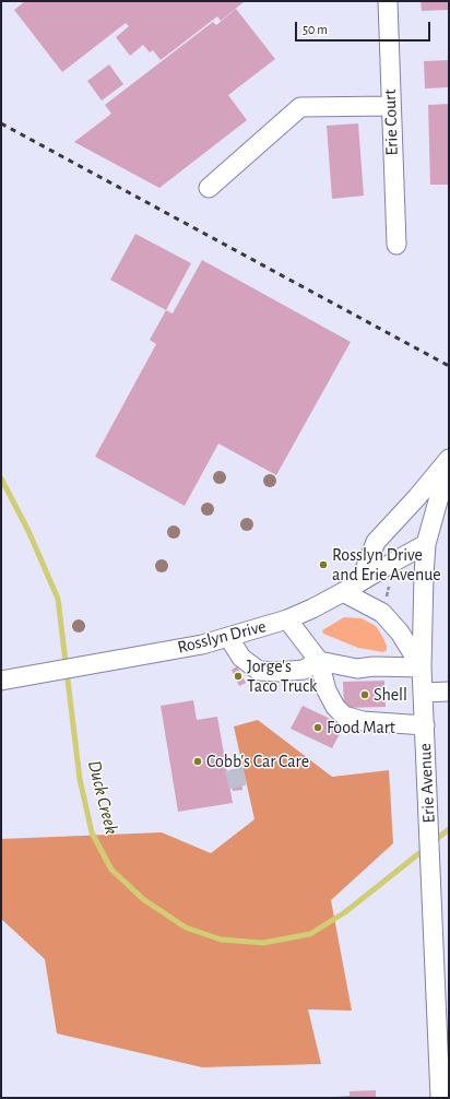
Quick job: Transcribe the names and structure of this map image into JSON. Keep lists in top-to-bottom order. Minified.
{"streets":{"street":["Erie Court","Rosslyn Drive","Erie Avenue"]},"crossings":[["Rosslyn Drive","Erie Avenue"]],"water":["Duck Creek"],"places":["Rosslyn Drive and Erie Avenue","Jorge's Taco Truck","Shell","Food Mart","Cobb's Car Care"],"scale_bar":"50 m"}
